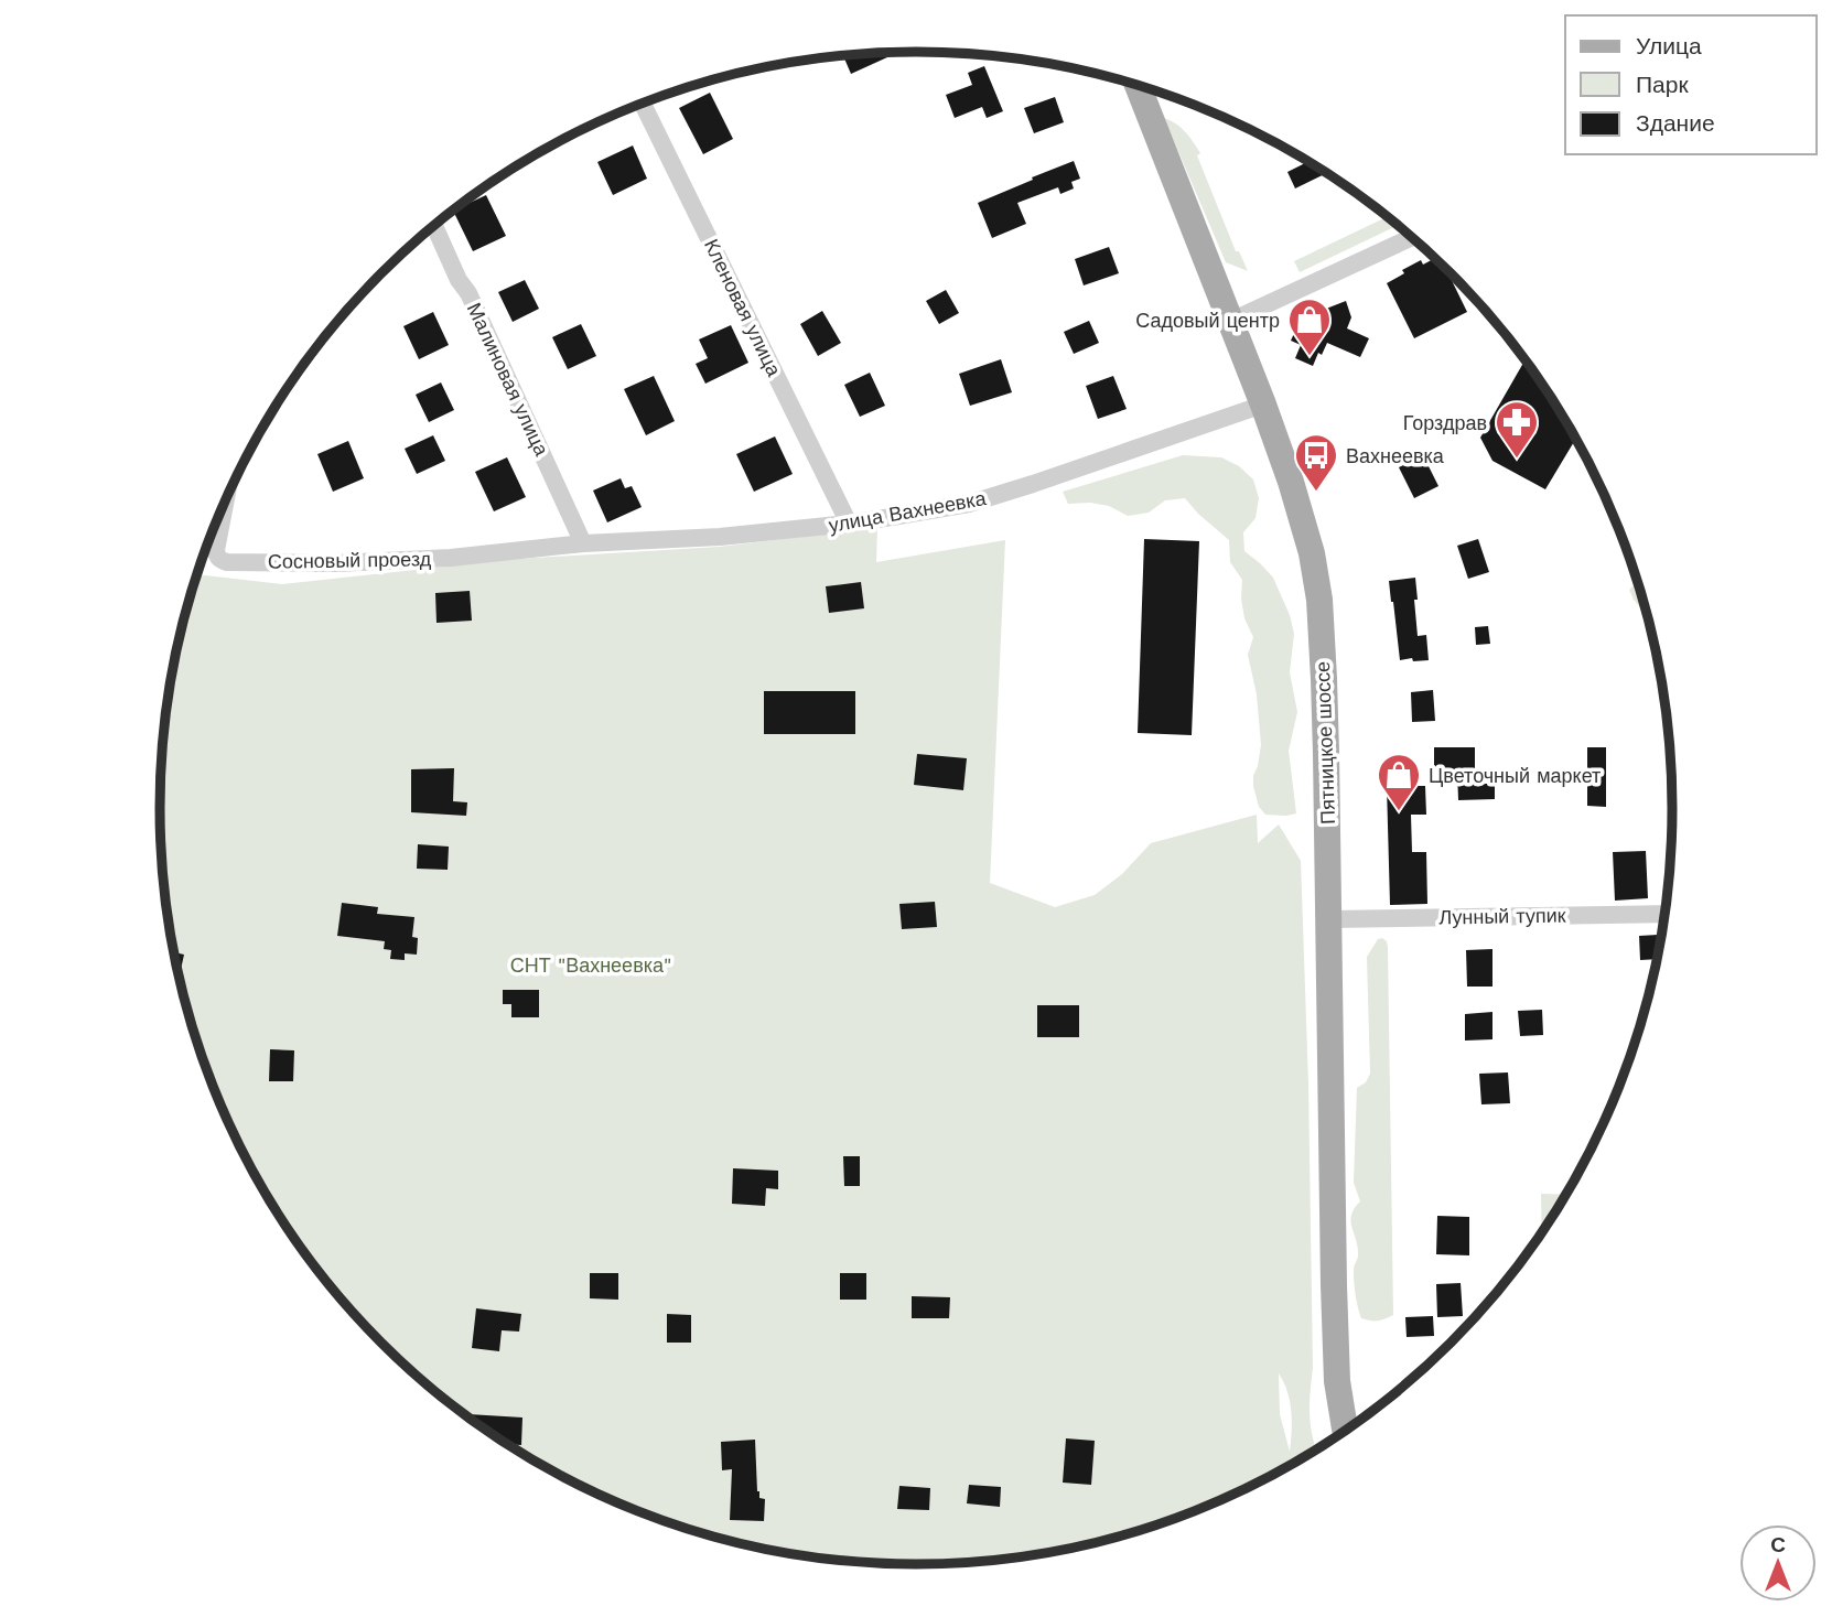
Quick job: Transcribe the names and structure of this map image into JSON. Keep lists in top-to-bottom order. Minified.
{"streets":{"main road":["Пятницкое шоссе"],"street":["Кленовая улица","Малиновая улица","улица Вахнеевка","Сосновый проезд","Лунный тупик"]},"crossings":[["Кленовая улица","улица Вахнеевка"],["Малиновая улица","улица Вахнеевка"],["Малиновая улица","Сосновый проезд"],["улица Вахнеевка","Сосновый проезд"],["улица Вахнеевка","Пятницкое шоссе"],["Пятницкое шоссе","Лунный тупик"]],"parks":["СНТ \"Вахнеевка\""],"places":{"shop":["Садовый центр","Цветочный маркет"],"pharmacy":["Горздрав"],"bus stop":["Вахнеевка"]},"legend":["Улица","Парк","Здание"],"north":"top"}
